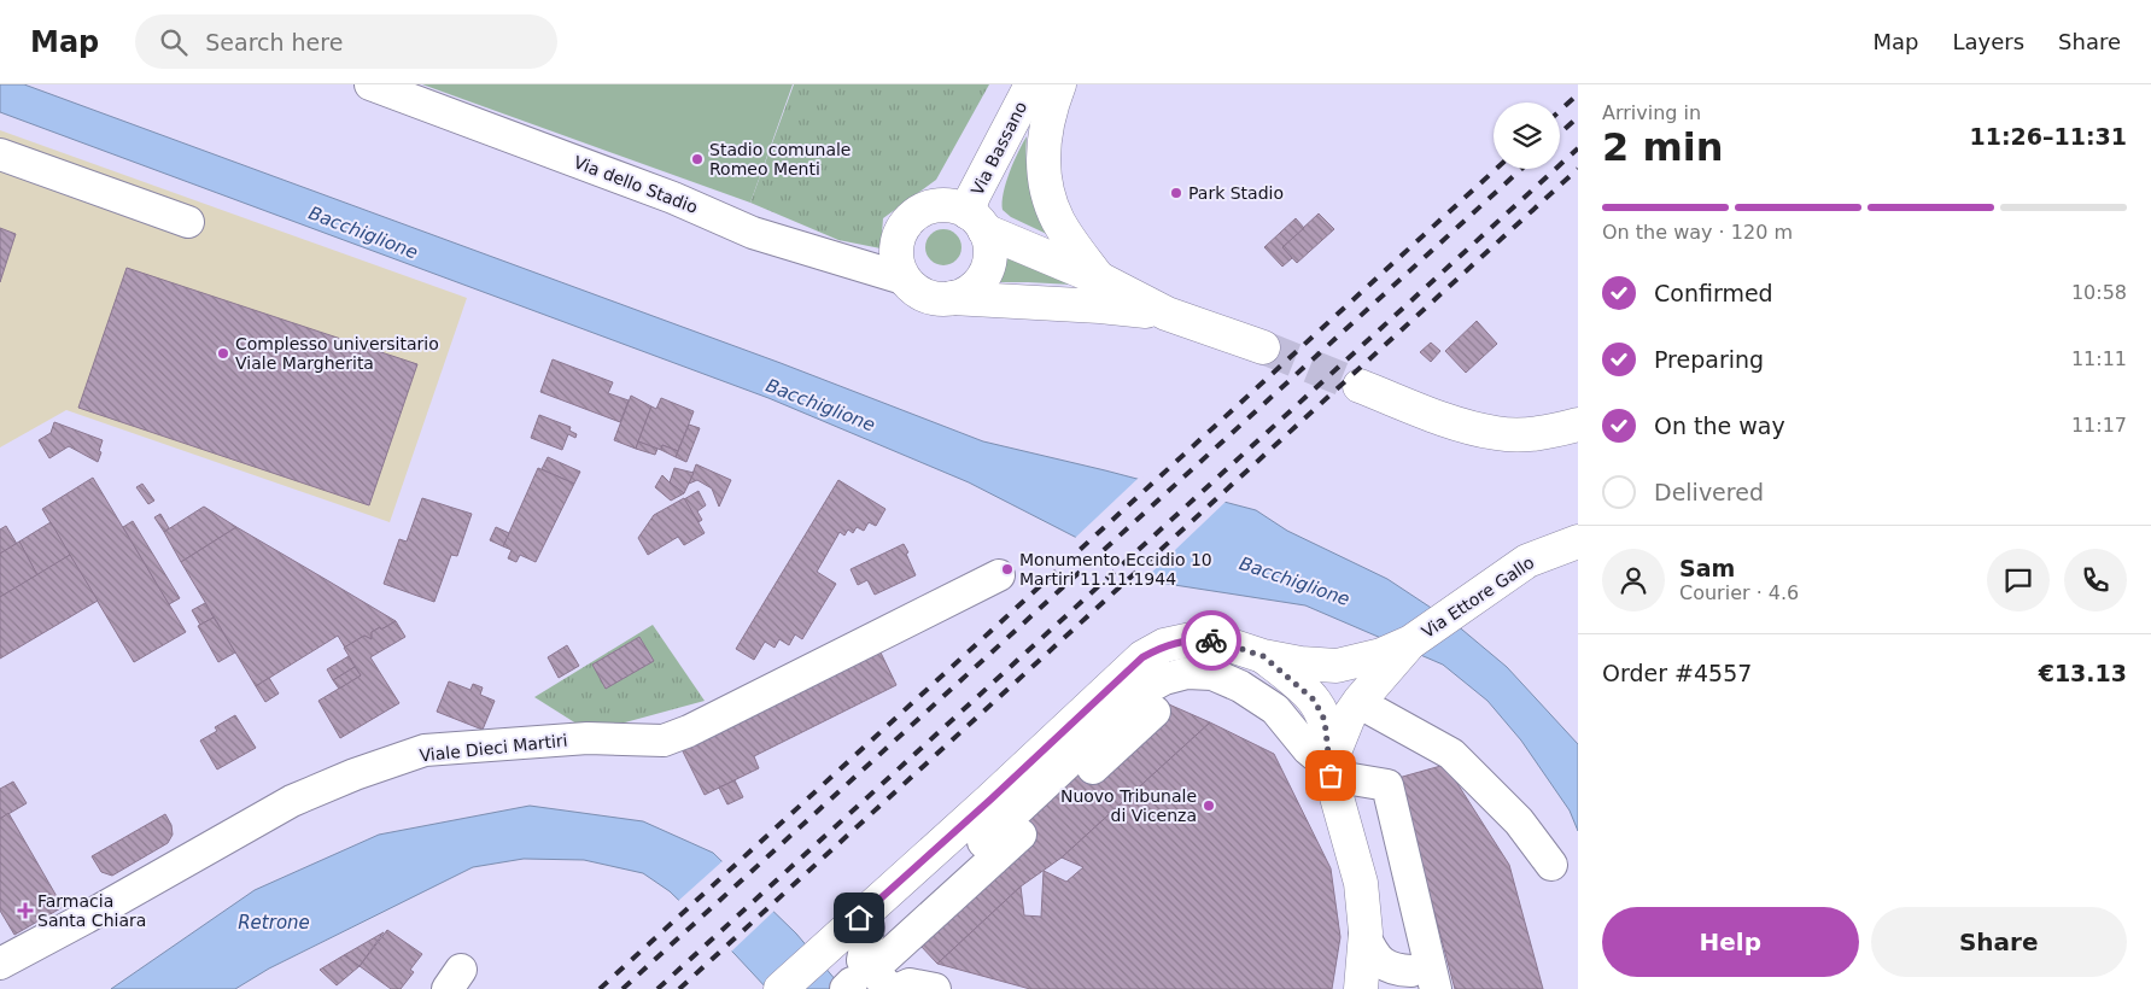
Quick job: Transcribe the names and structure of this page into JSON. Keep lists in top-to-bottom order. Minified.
{"streets":{"main road":["Via Bassano","Via dello Stadio","Via Ettore Gallo"],"street":["Viale Dieci Martiri"]},"crossings":[["Via Bassano","Via dello Stadio"]],"water":["Bacchiglione","Retrone"],"places":{"other":["Stadio comunale Romeo Menti","Park Stadio","Complesso universitario Viale Margherita","Monumento Eccidio 10 Martiri 11.11.1944","Nuovo Tribunale di Vicenza"],"health":["Farmacia Santa Chiara"]},"page":{"header":"Map","search":"Search here","nav":["Map","Layers","Share"],"heading":["2 min","Arriving in","11:26–11:31"],"panel":["Sam","Courier · 4.6","Order #4557","€13.13"],"bar":"On the way · 120 m","list":[["Confirmed","10:58"],["Preparing","11:11"],["On the way","11:17"],"Delivered"],"buttons":["Help","Share"]}}
